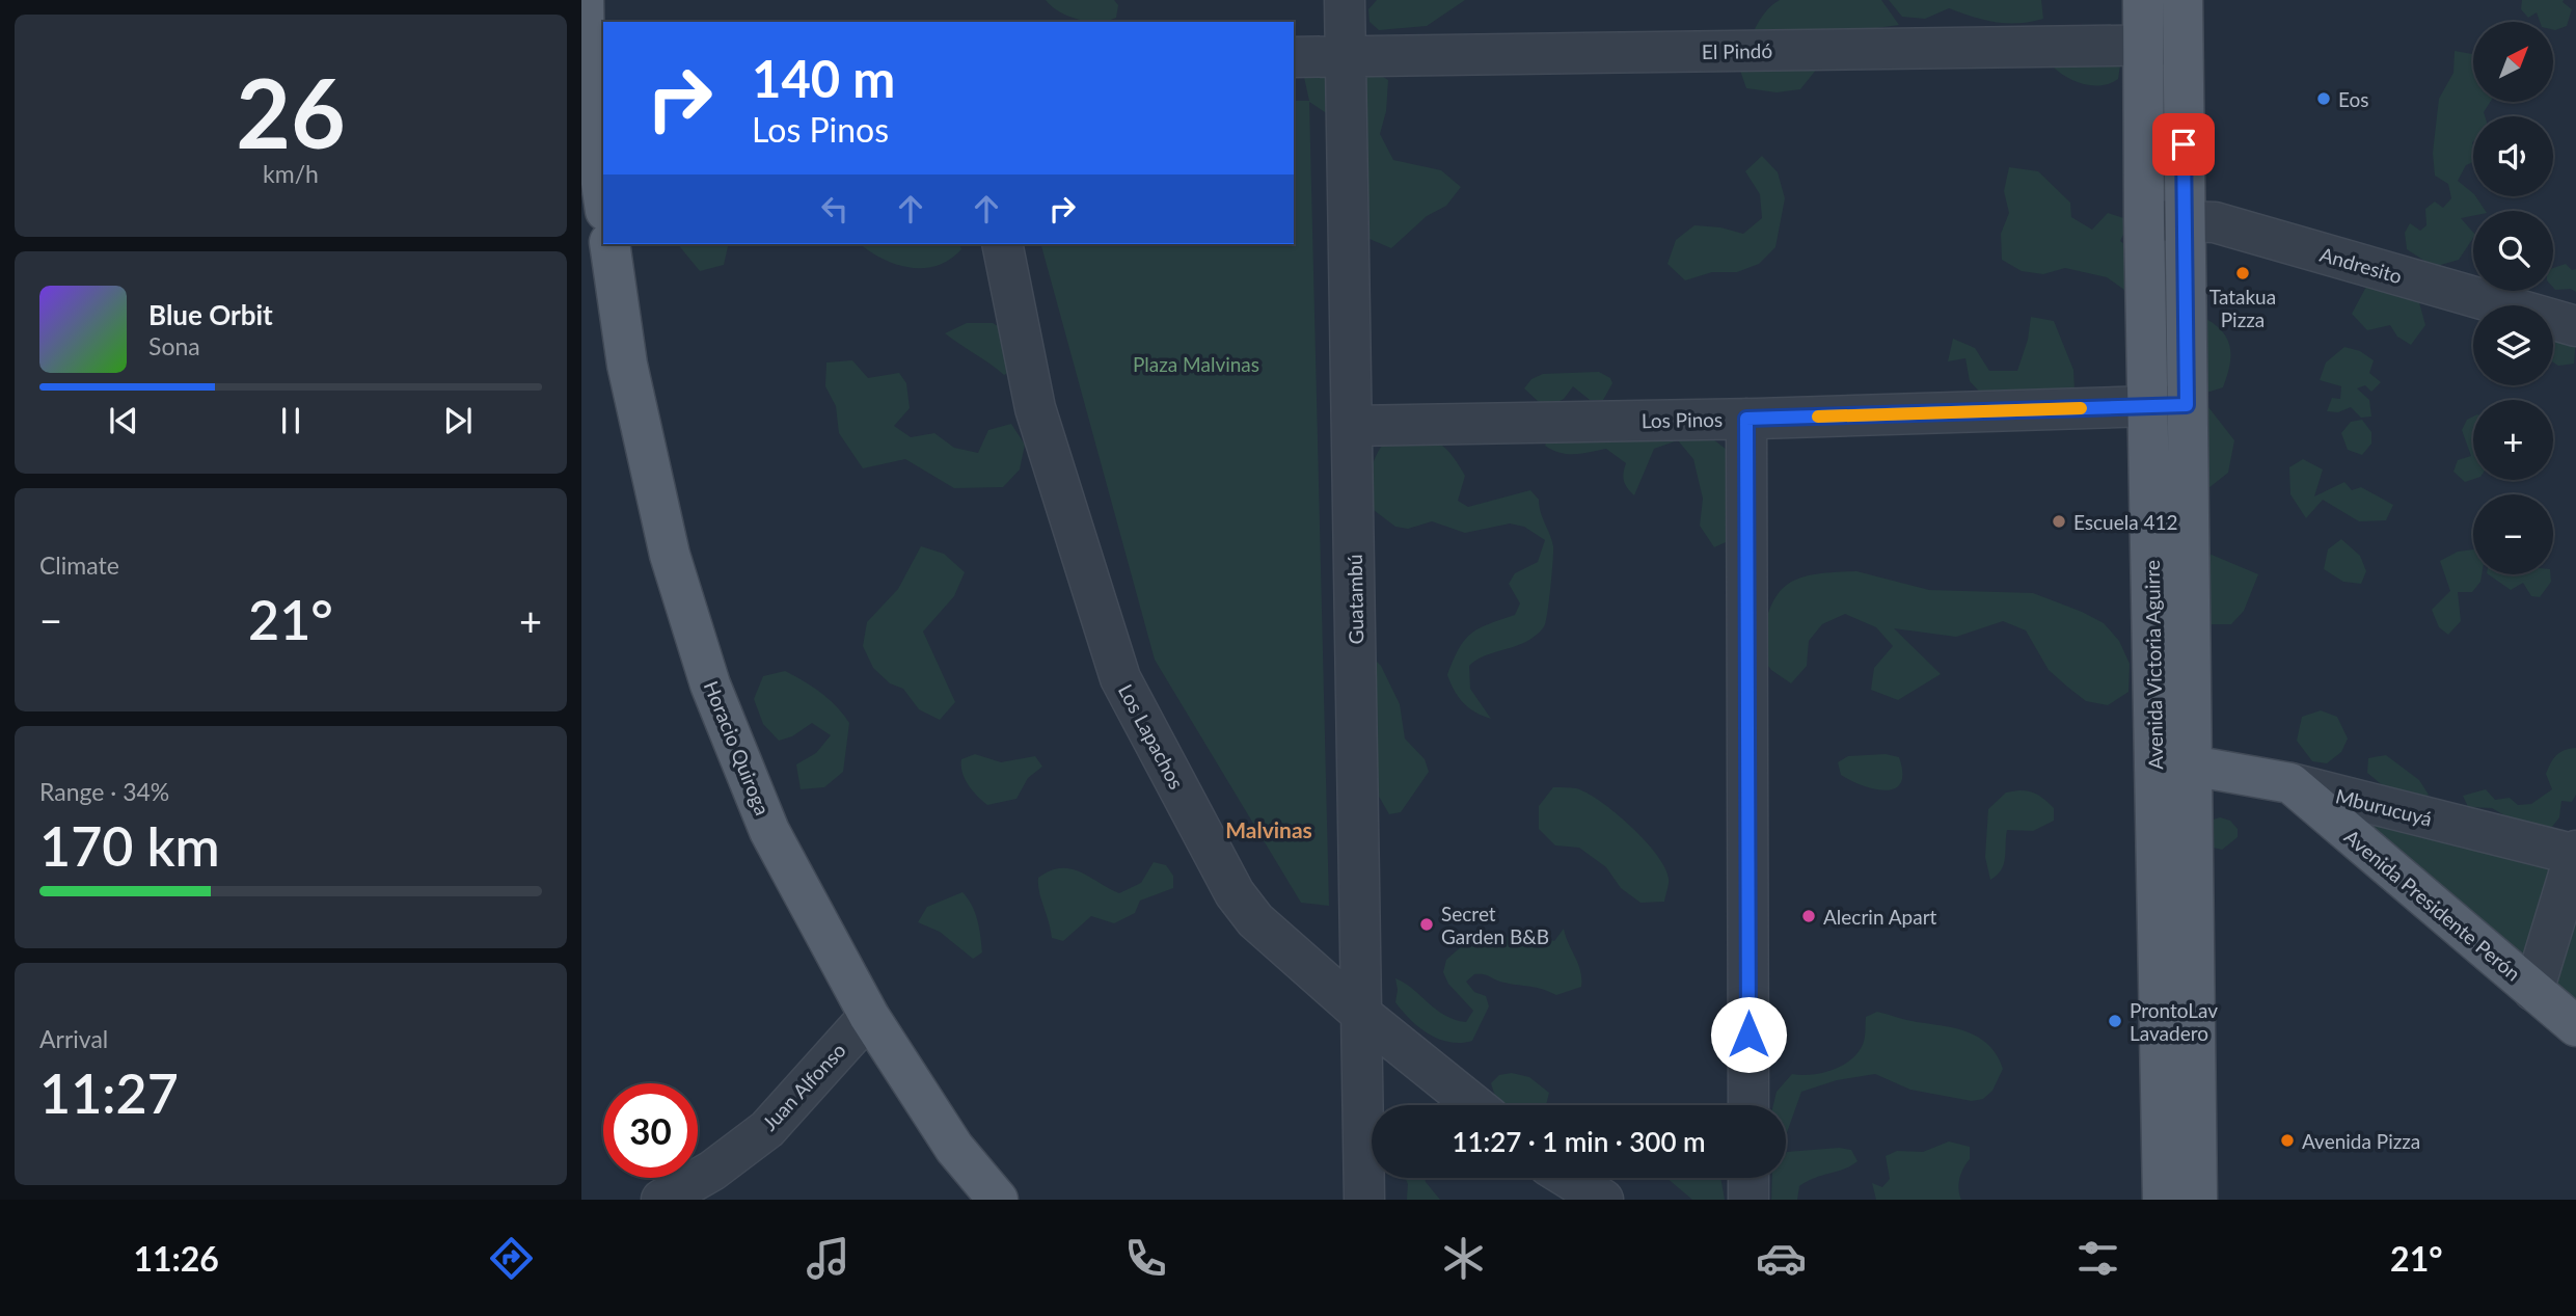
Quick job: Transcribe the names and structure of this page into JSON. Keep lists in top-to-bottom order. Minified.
{"streets":{"main road":["Avenida Victoria Aguirre","Horacio Quiroga","Mburucuyá","Avenida Presidente Perón"],"street":["El Pindó","Andresito","Los Pinos","Guatambú","Los Lapachos","Juan Alfonso"]},"crossings":[["El Pindó","Guatambú"],["El Pindó","Avenida Victoria Aguirre"],["Andresito","Avenida Victoria Aguirre"],["Los Pinos","Guatambú"],["Los Pinos","Avenida Victoria Aguirre"],["Guatambú","Los Lapachos"],["Avenida Victoria Aguirre","Mburucuyá"],["Horacio Quiroga","Juan Alfonso"],["Mburucuyá","Avenida Presidente Perón"]],"districts":["Malvinas"],"parks":["Plaza Malvinas"],"places":["Eos","Tatakua Pizza","Escuela 412","Alecrin Apart","Secret Garden B&B","ProntoLav Lavadero","Avenida Pizza"],"north":"top right","page":{"tile":[["26","km/h"],"Climate",["Range · 34%","170 km"],["Arrival","11:27"]],"map_buttons":["+","−"],"turn":["140 m","Los Pinos"],"song":["Blue Orbit","Sona"],"heat":["−","21°","+"],"limit":"30","trip":"11:27 · 1 min · 300 m","tabs":["11:26","21°"]}}
